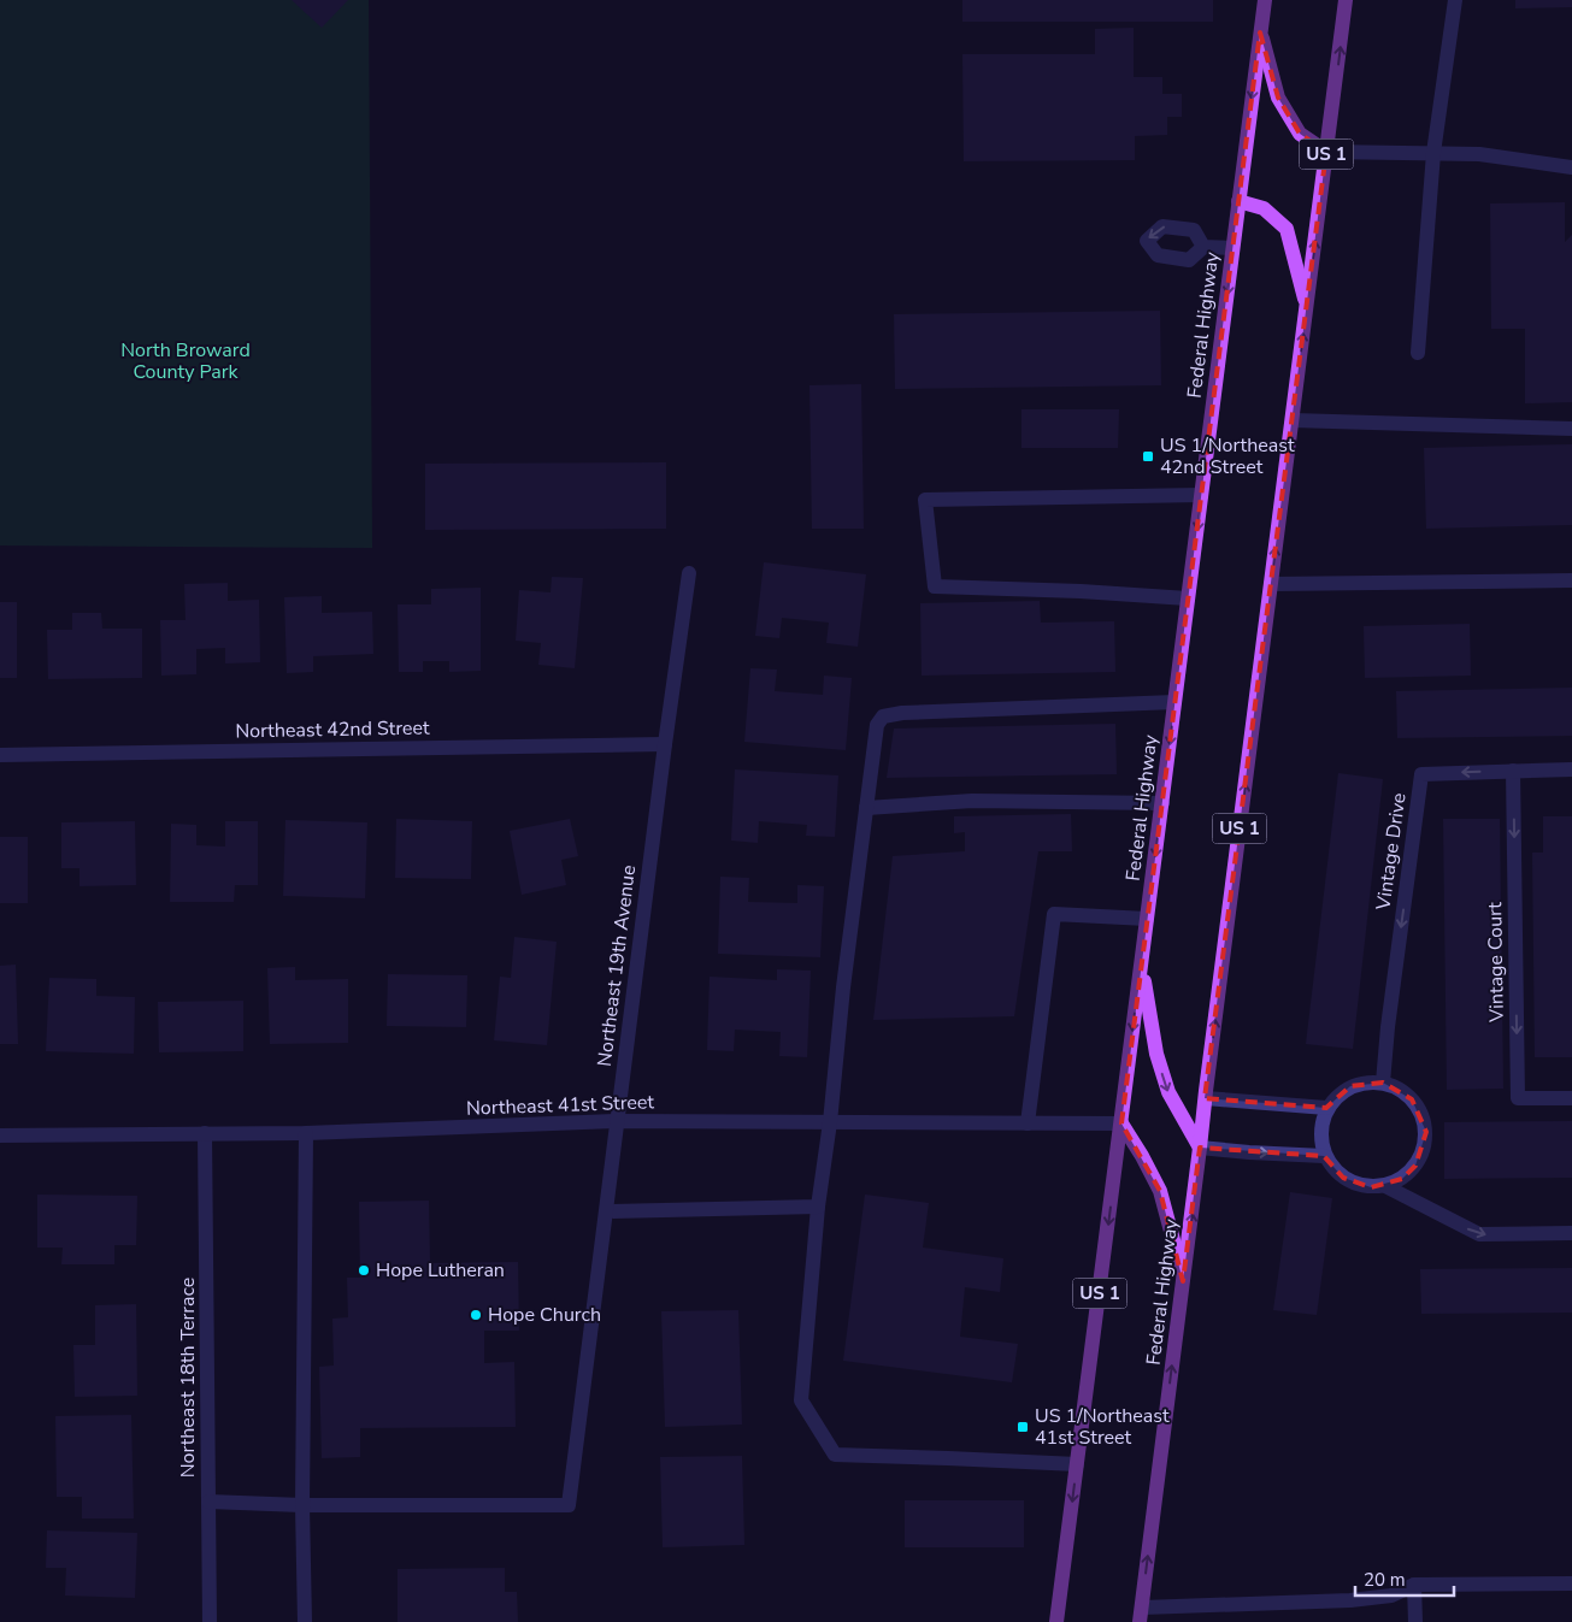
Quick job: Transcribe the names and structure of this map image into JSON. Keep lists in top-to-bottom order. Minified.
{"streets":{"main road":["US 1","Federal Highway"],"street":["Northeast 42nd Street","Vintage Drive","Vintage Court","Northeast 19th Avenue","Northeast 41st Street","Northeast 18th Terrace"]},"crossings":[["Federal Highway","Northeast 41st Street"],["Northeast 42nd Street","Northeast 19th Avenue"],["Vintage Drive","Vintage Court"],["Northeast 19th Avenue","Northeast 41st Street"],["Northeast 41st Street","Northeast 18th Terrace"]],"one_way":["Vintage Drive","Vintage Court"],"parks":["North Broward County Park"],"places":{"transit":["US 1/Northeast 42nd Street","US 1/Northeast 41st Street"],"other":["Hope Lutheran","Hope Church"]},"scale_bar":"20 m"}
